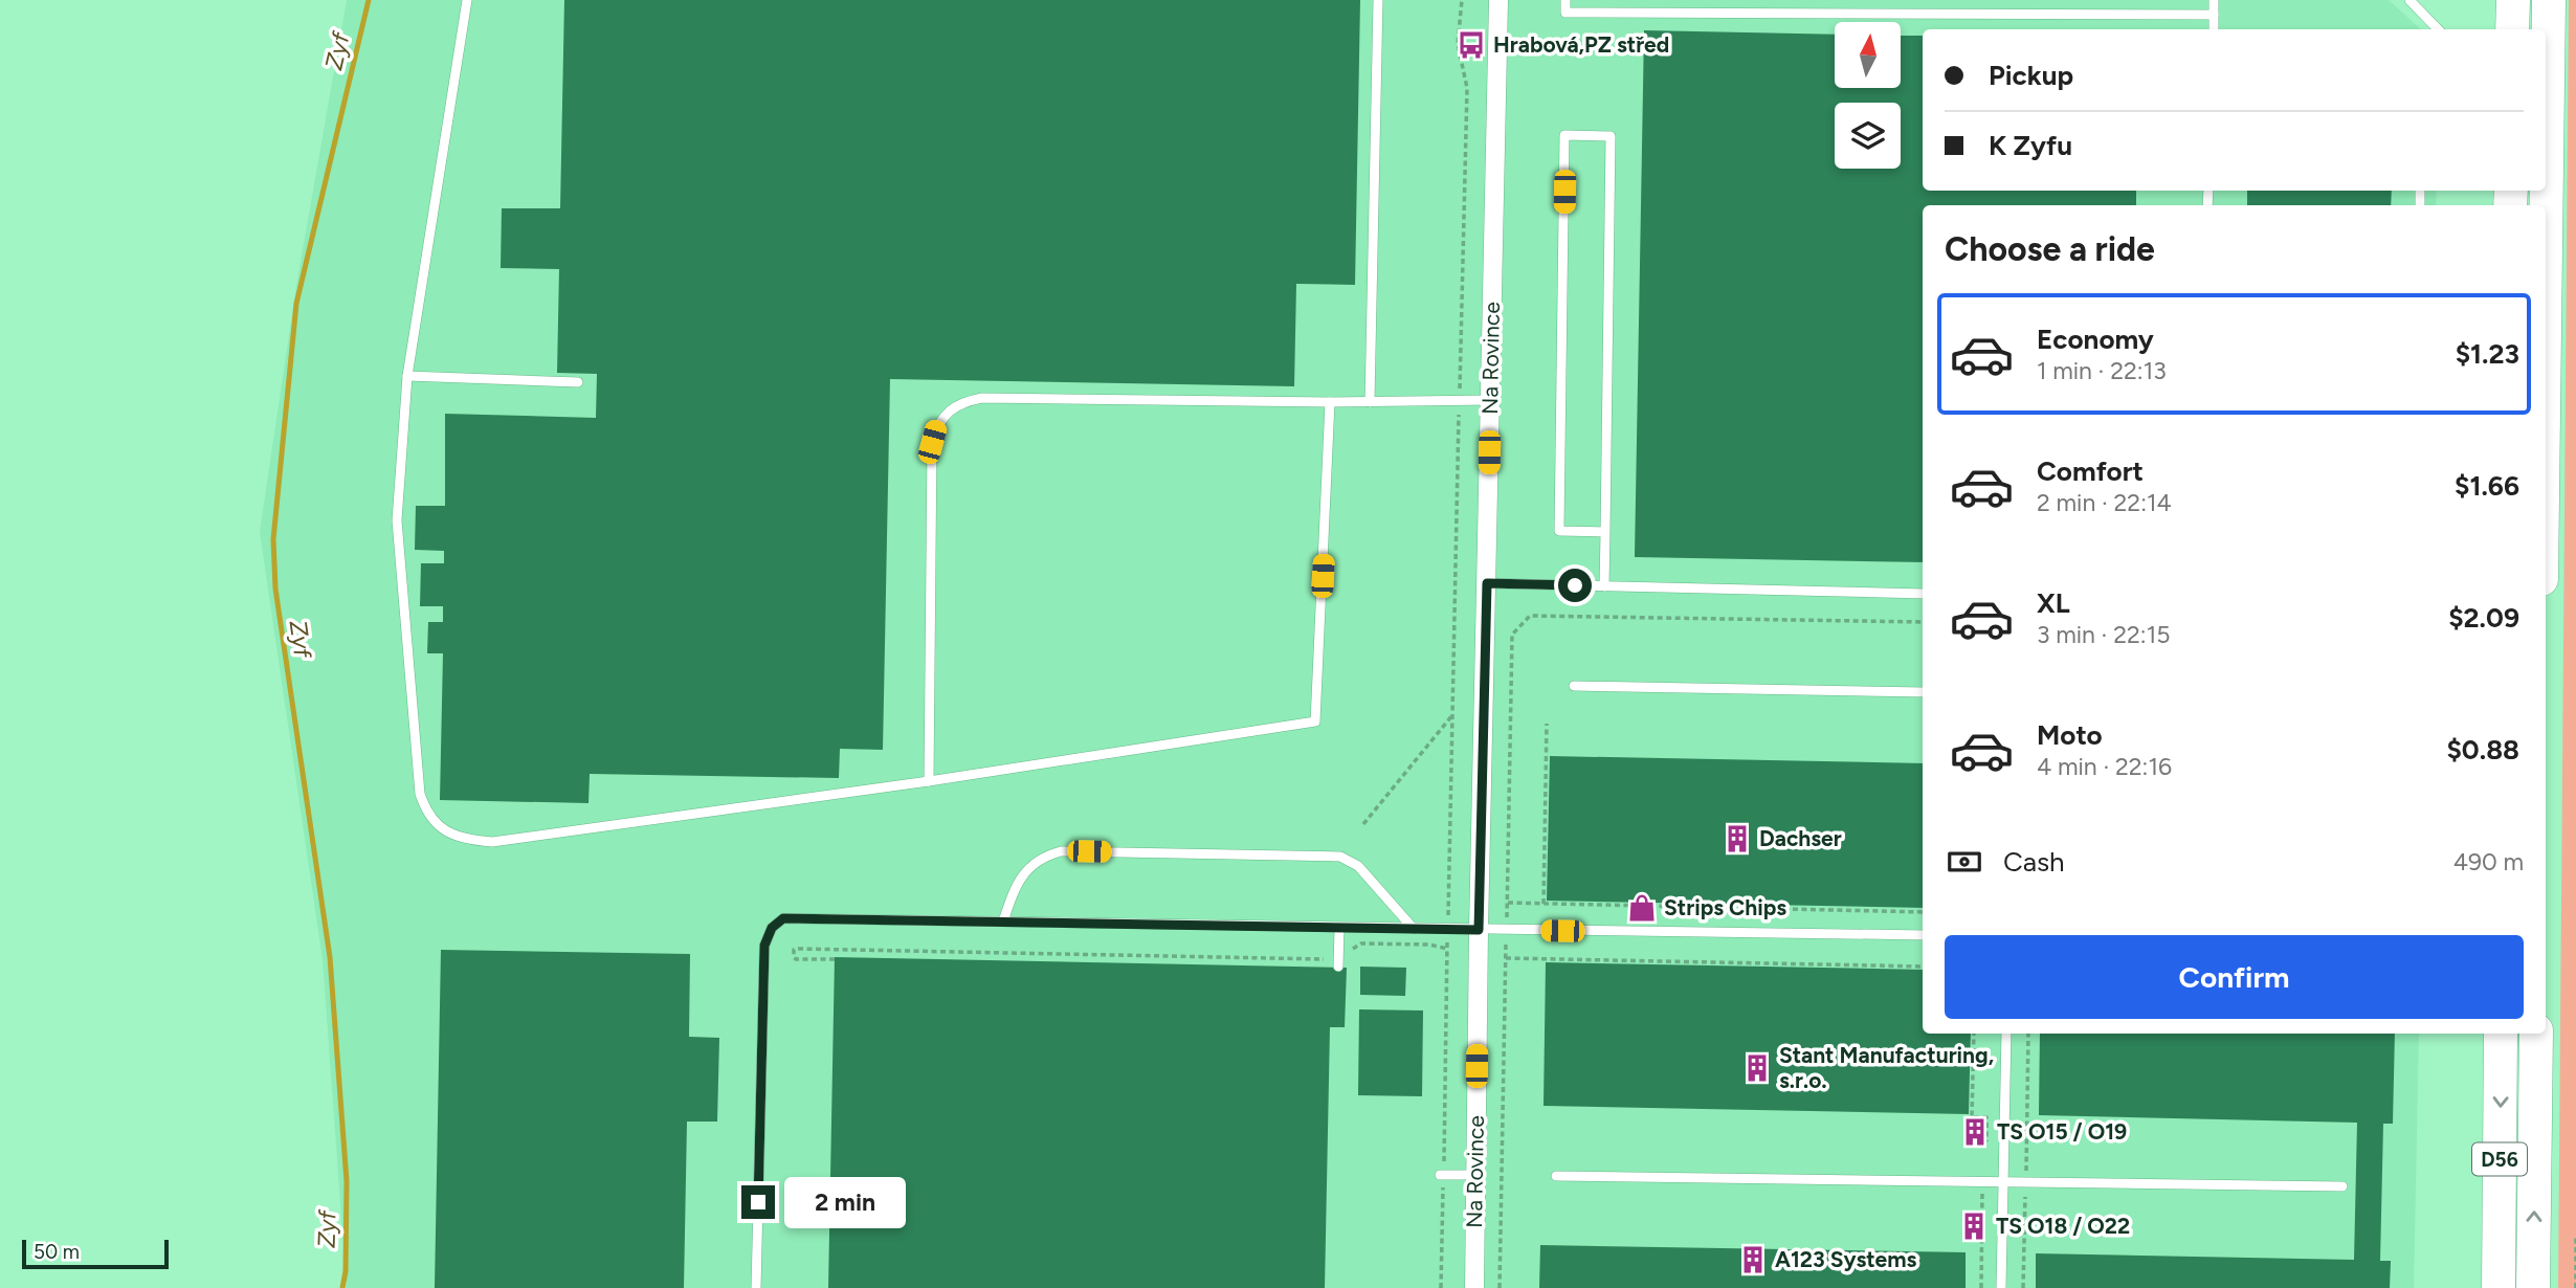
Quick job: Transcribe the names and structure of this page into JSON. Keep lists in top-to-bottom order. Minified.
{"streets":{"highway":["D56"],"street":["Na Rovince"]},"water":["Zyf"],"places":{"bus stop":["Hrabová,PZ střed"],"building":["Dachser","Stant Manufacturing, s.r.o.","TS O15 / O19","TS O18 / O22","A123 Systems"],"shop":["Strips Chips"]},"scale_bar":"50 m","north":"top","page":{"banner":["Pickup","K Zyfu"],"heading":"Choose a ride","list":[{"name":"Economy","note":"1 min · 22:13","value":"$1.23"},{"name":"Comfort","note":"2 min · 22:14","value":"$1.66"},{"name":"XL","note":"3 min · 22:15","value":"$2.09"},{"name":"Moto","note":"4 min · 22:16","value":"$0.88"}],"pay":["Cash","490 m"],"buttons":"Confirm","bubble":"2 min","scale":"50 m"}}
